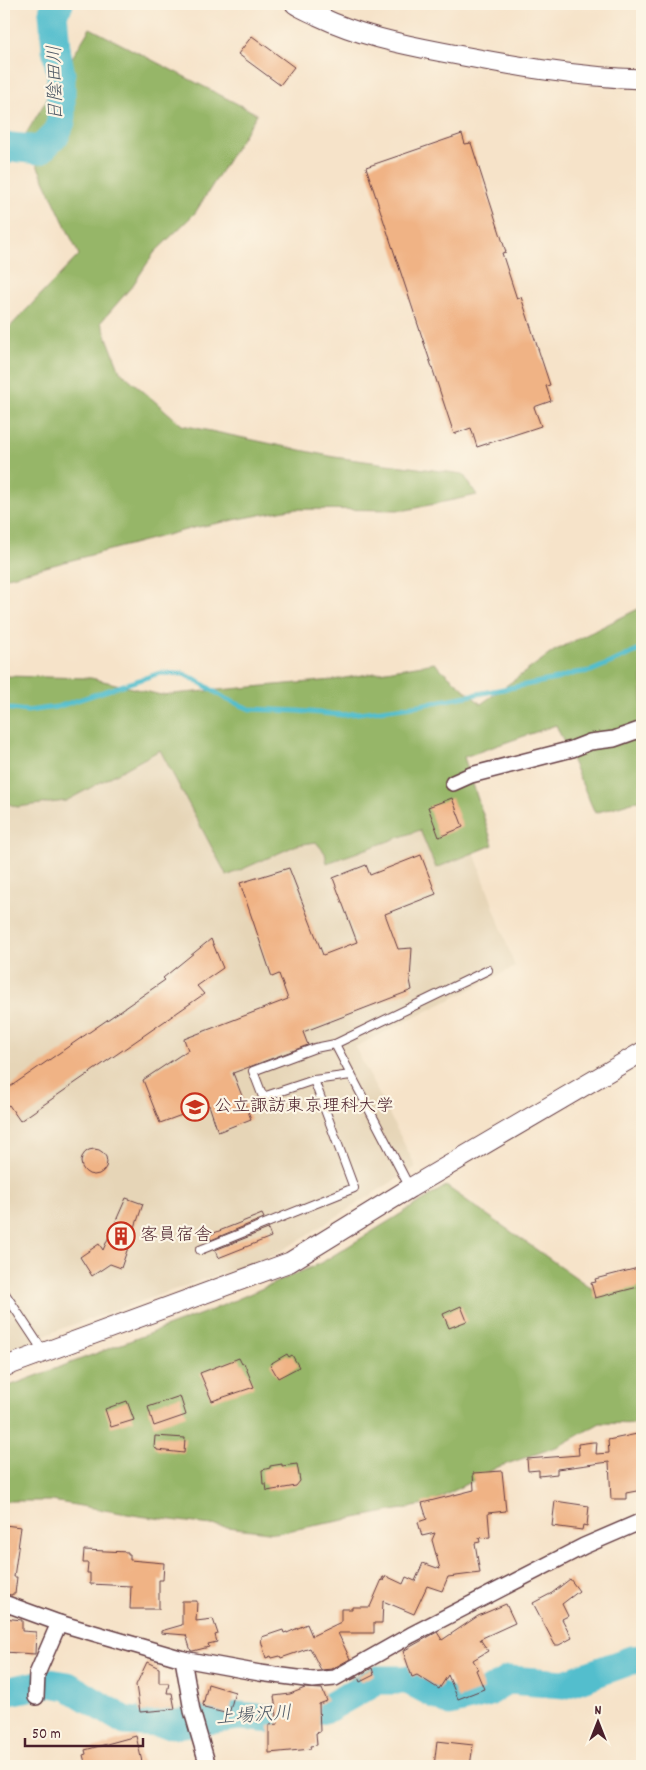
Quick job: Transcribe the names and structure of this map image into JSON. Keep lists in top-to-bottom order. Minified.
{"water":["日陰田川","上場沢川"],"places":{"school or university":["公立諏訪東京理科大学"],"building":["客員宿舎"]},"scale_bar":"50 m","north":"top"}
